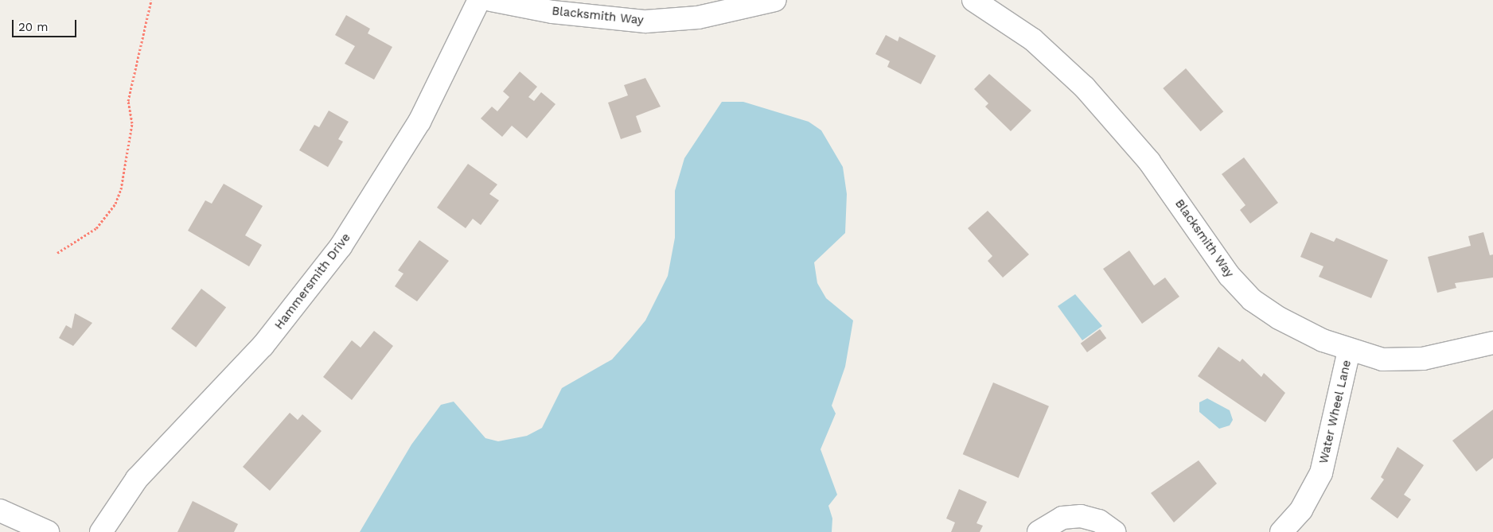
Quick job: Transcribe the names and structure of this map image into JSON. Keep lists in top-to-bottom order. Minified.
{"streets":{"street":["Blacksmith Way","Hammersmith Drive","Water Wheel Lane"]},"crossings":[["Blacksmith Way","Water Wheel Lane"]],"scale_bar":"20 m"}
